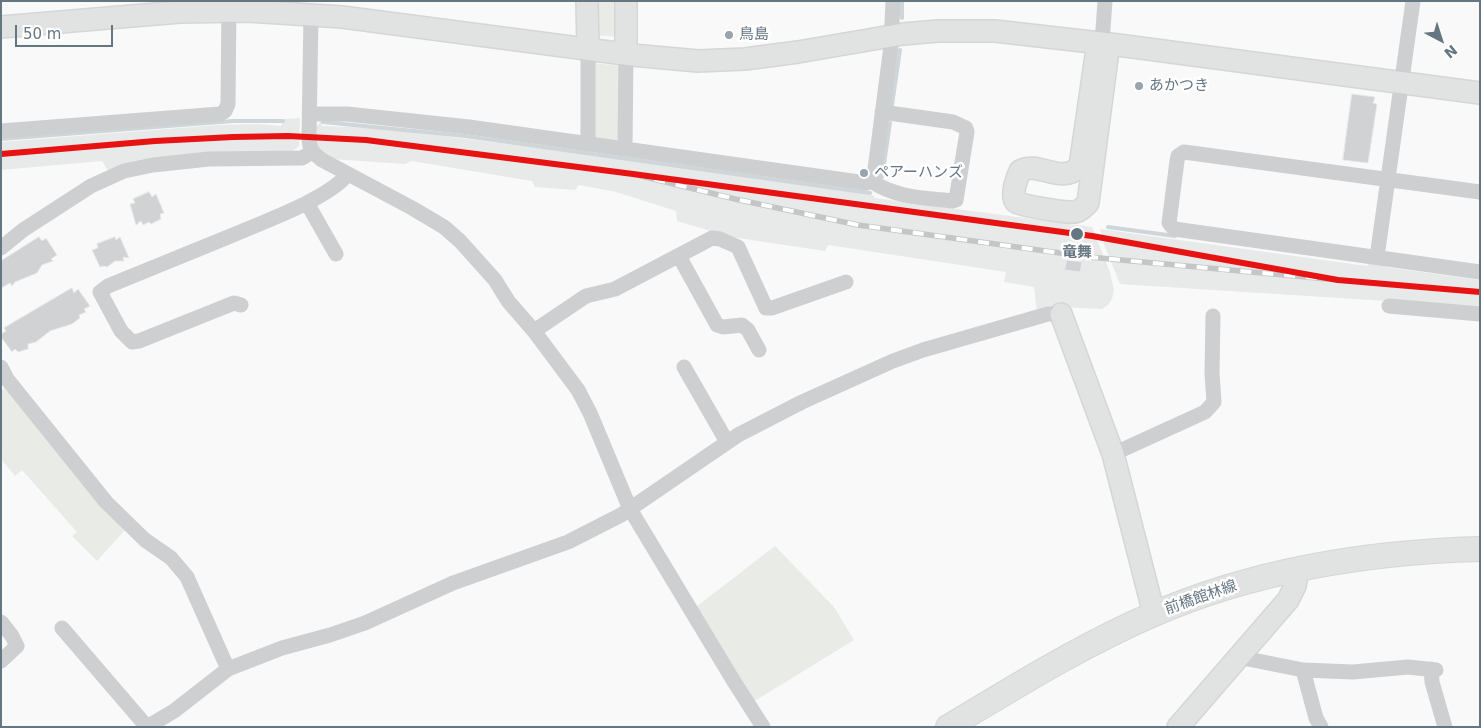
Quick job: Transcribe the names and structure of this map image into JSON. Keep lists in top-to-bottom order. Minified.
{"streets":{"main road":["前橋館林線"]},"places":["鳥島","あかつき","ペアーハンズ","竜舞"],"scale_bar":"50 m","north":"bottom right"}
